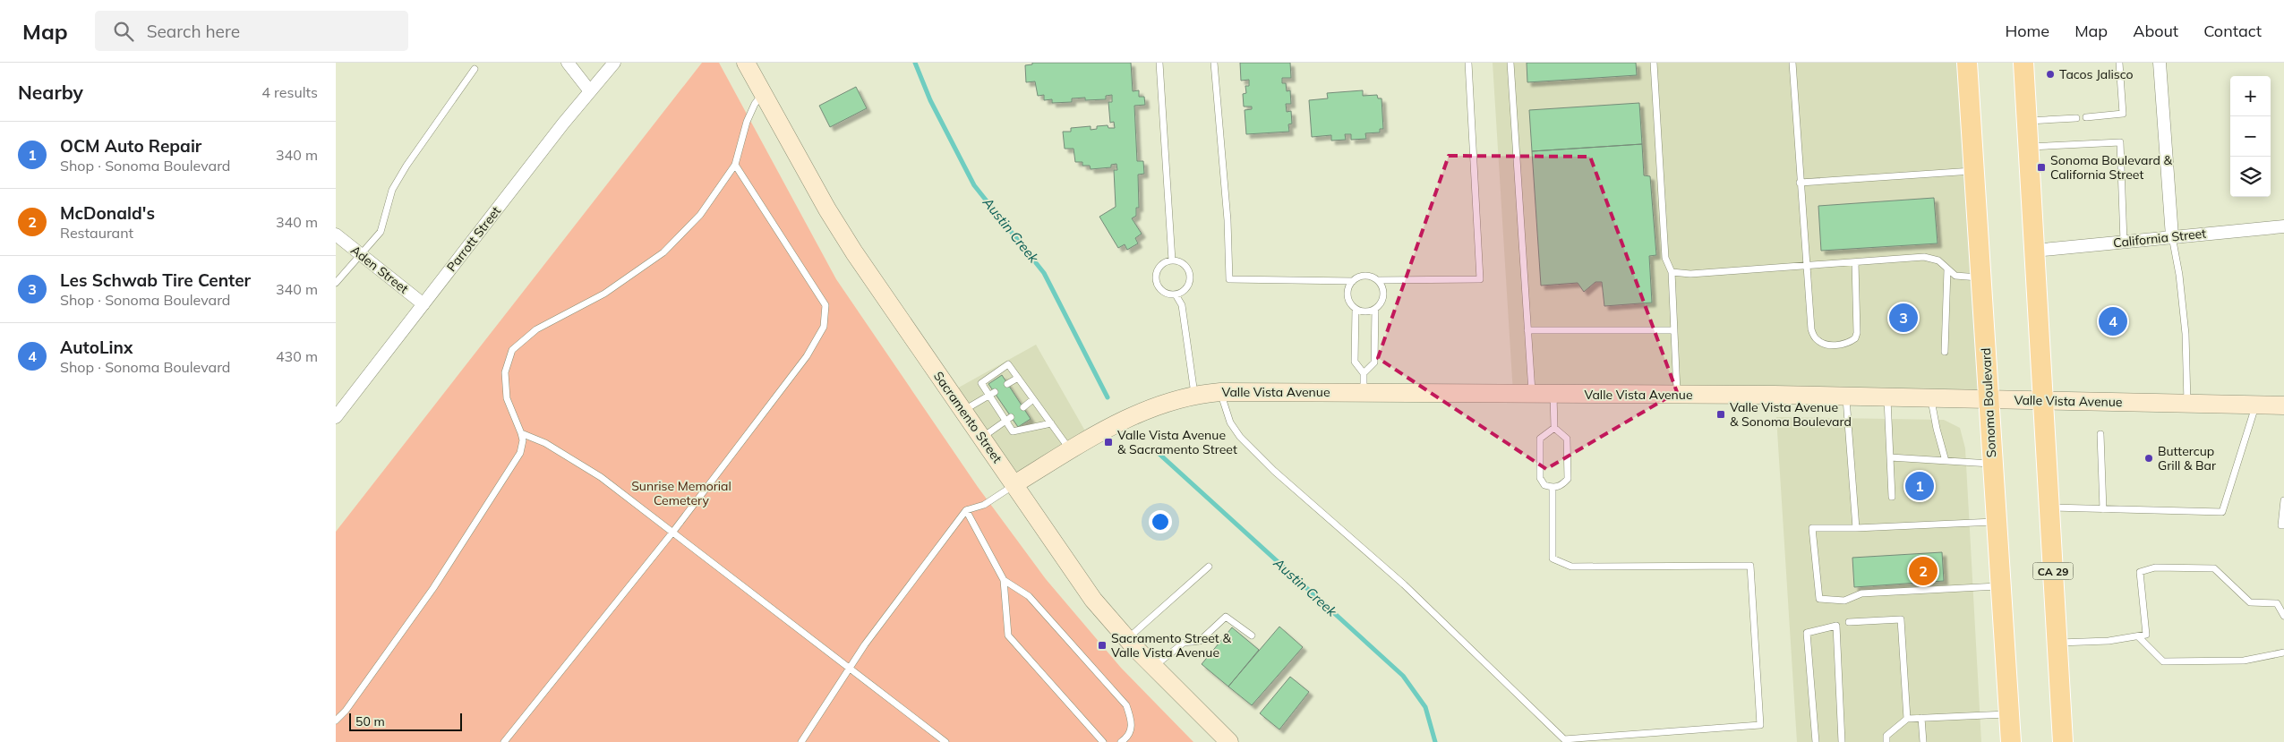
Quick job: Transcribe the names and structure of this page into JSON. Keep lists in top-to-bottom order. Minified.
{"streets":{"main road":["Sonoma Boulevard","CA 29"],"street":["California Street","Parrott Street","Aden Street","Valle Vista Avenue","Sacramento Street"]},"crossings":[["California Street","CA 29"],["Parrott Street","Aden Street"],["Valle Vista Avenue","Sonoma Boulevard"],["Valle Vista Avenue","Sacramento Street"],["Valle Vista Avenue","CA 29"]],"water":["Austin Creek"],"parks":["Sunrise Memorial Cemetery"],"places":{"other":["Tacos Jalisco","Buttercup Grill & Bar"],"transit":["Sonoma Boulevard & California Street","Valle Vista Avenue & Sonoma Boulevard","Valle Vista Avenue & Sacramento Street","Sacramento Street & Valle Vista Avenue"]},"scale_bar":"50 m","page":{"header":"Map","search":"Search here","nav":["Home","Map","About","Contact"],"heading":["Nearby","4 results"],"map_buttons":["+","−"],"list":[{"mark":"1","name":"OCM Auto Repair","note":"Shop · Sonoma Boulevard","value":"340 m"},{"mark":"2","name":"McDonald's","note":"Restaurant","value":"340 m"},{"mark":"3","name":"Les Schwab Tire Center","note":"Shop · Sonoma Boulevard","value":"340 m"},{"mark":"4","name":"AutoLinx","note":"Shop · Sonoma Boulevard","value":"430 m"}],"pins":["3","4","1","2"],"scale":"50 m"}}
